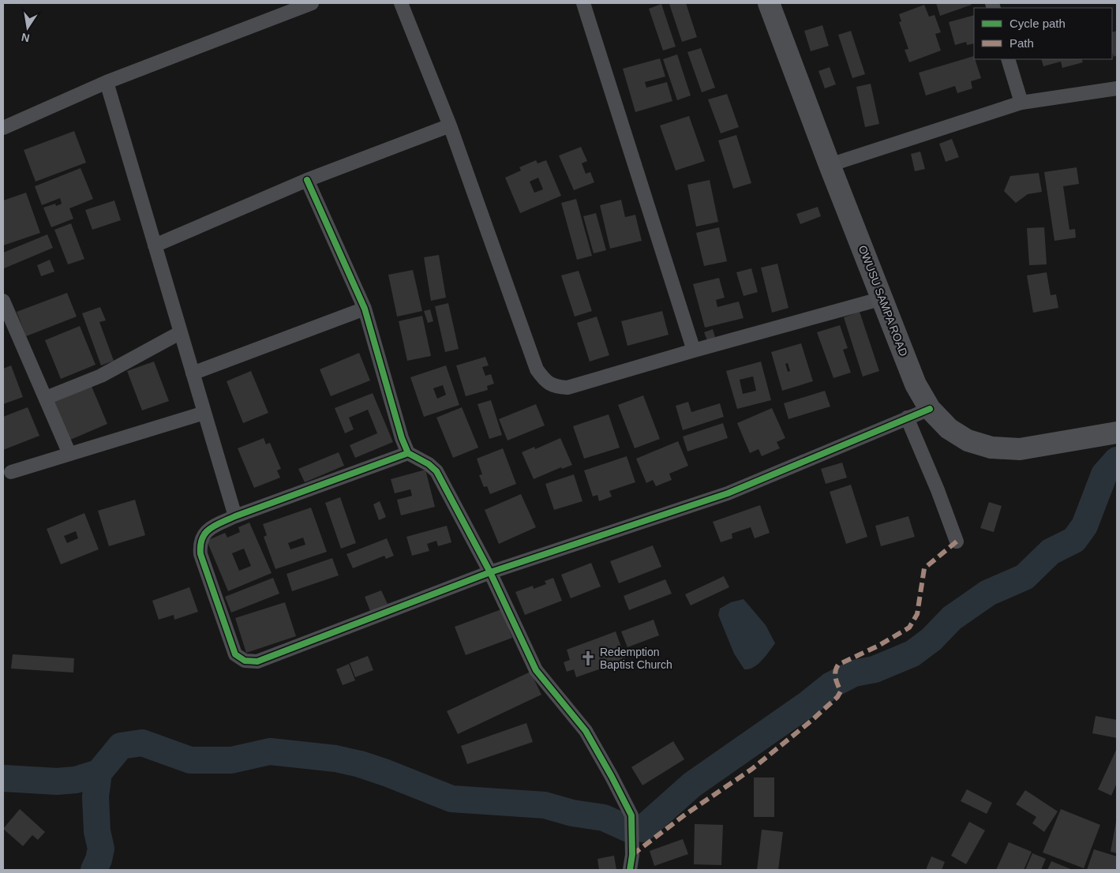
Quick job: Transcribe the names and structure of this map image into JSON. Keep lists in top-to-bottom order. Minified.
{"streets":{"main road":["OWUSU SAMPA ROAD"]},"places":{"church":["Redemption Baptist Church"]},"legend":["Cycle path","Path"],"north":"bottom"}
